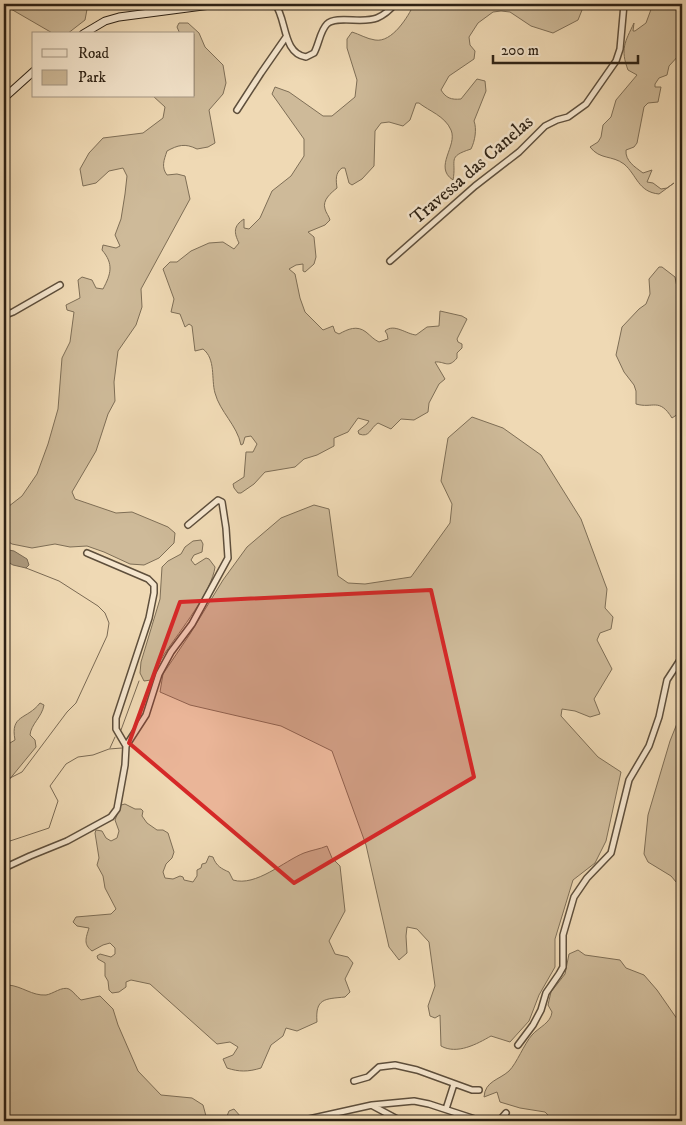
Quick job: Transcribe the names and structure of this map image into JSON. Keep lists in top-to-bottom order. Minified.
{"streets":{"street":["Travessa das Canelas"]},"legend":["Road","Park"],"scale_bar":"200 m"}
